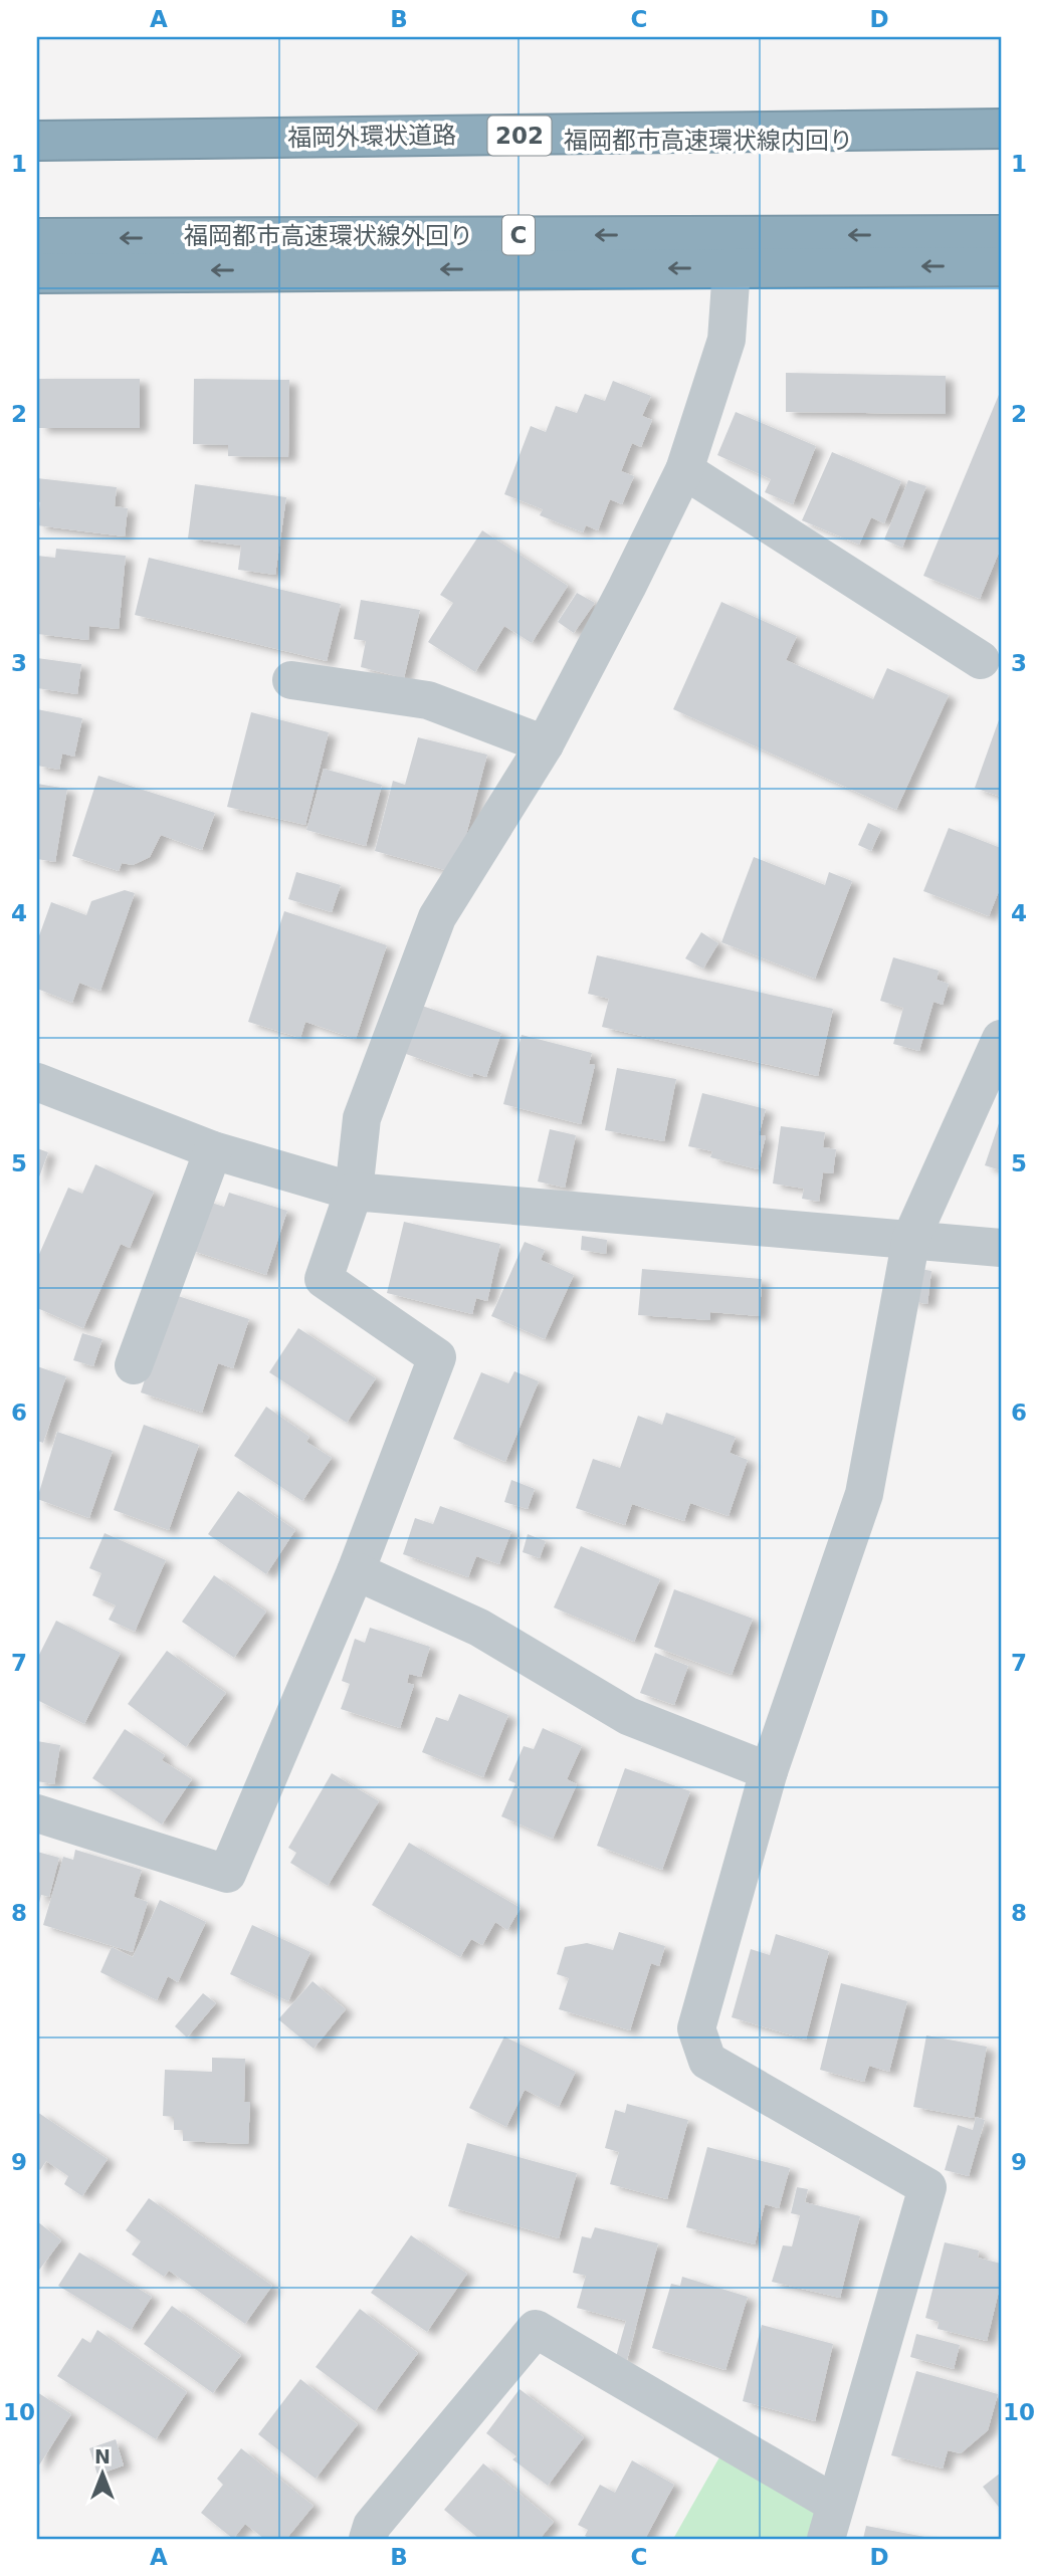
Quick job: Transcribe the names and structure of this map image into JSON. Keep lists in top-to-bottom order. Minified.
{"streets":{"highway":["202","福岡外環状道路","福岡都市高速環状線内回り","C","福岡都市高速環状線外回り"]},"crossings":[["福岡外環状道路","福岡都市高速環状線内回り"]],"north":"top","grid":{"columns":["A","B","C","D"],"rows":["1","2","3","4","5","6","7","8","9","10"]}}
